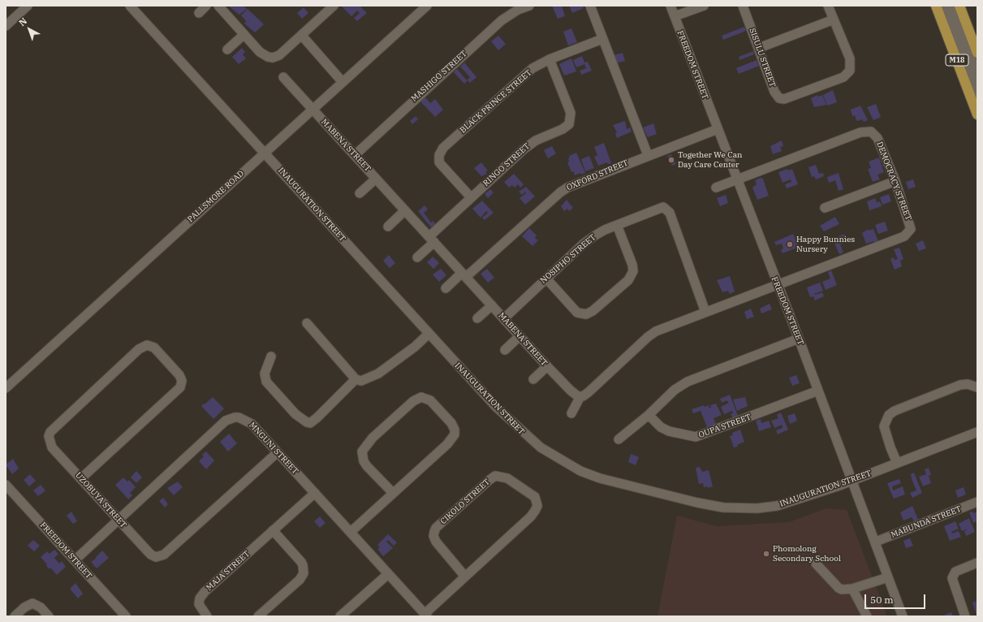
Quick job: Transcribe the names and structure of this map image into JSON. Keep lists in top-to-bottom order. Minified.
{"streets":{"main road":["M18"],"street":["SISULU STREET","FREEDOM STREET","MASHIGO STREET","BLACK PRINCE STREET","MABENA STREET","RINGO STREET","OXFORD STREET","DEMOCRACY STREET","PALLSMORE ROAD","INAUGURATION STREET","NOSIPHO STREET","OUPA STREET","MNGUNI STREET","UZOBUYA STREET","CIKOLO STREET","MABUNDA STREET","MAJA STREET"]},"crossings":[["FREEDOM STREET","OXFORD STREET"],["FREEDOM STREET","DEMOCRACY STREET"],["FREEDOM STREET","INAUGURATION STREET"],["FREEDOM STREET","OUPA STREET"],["FREEDOM STREET","MNGUNI STREET"],["FREEDOM STREET","MABUNDA STREET"],["MASHIGO STREET","MABENA STREET"],["BLACK PRINCE STREET","RINGO STREET"],["MABENA STREET","RINGO STREET"],["MABENA STREET","OXFORD STREET"],["MABENA STREET","PALLSMORE ROAD"],["MABENA STREET","NOSIPHO STREET"],["PALLSMORE ROAD","INAUGURATION STREET"],["MNGUNI STREET","UZOBUYA STREET"],["MNGUNI STREET","CIKOLO STREET"],["MNGUNI STREET","MAJA STREET"]],"places":["Together We Can Day Care Center","Happy Bunnies Nursery","Phomolong Secondary School"],"scale_bar":"50 m","north":"top left"}
